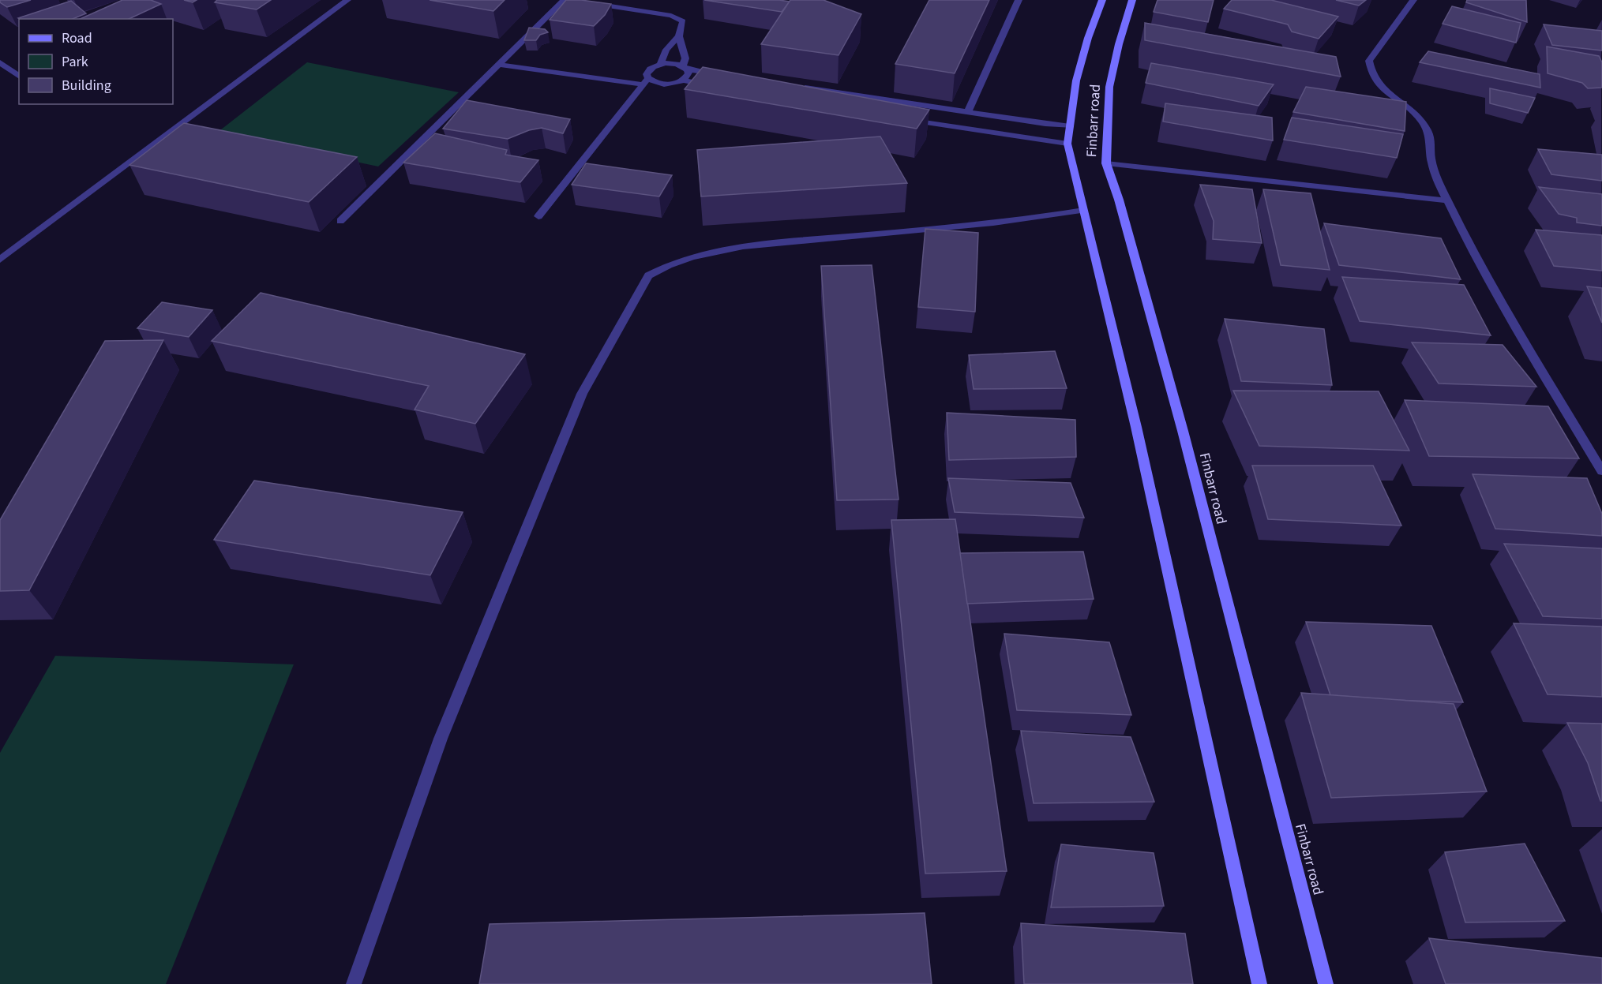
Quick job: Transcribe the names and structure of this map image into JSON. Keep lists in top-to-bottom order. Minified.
{"streets":{"main road":["Finbarr road"]},"legend":["Road","Park","Building"]}
